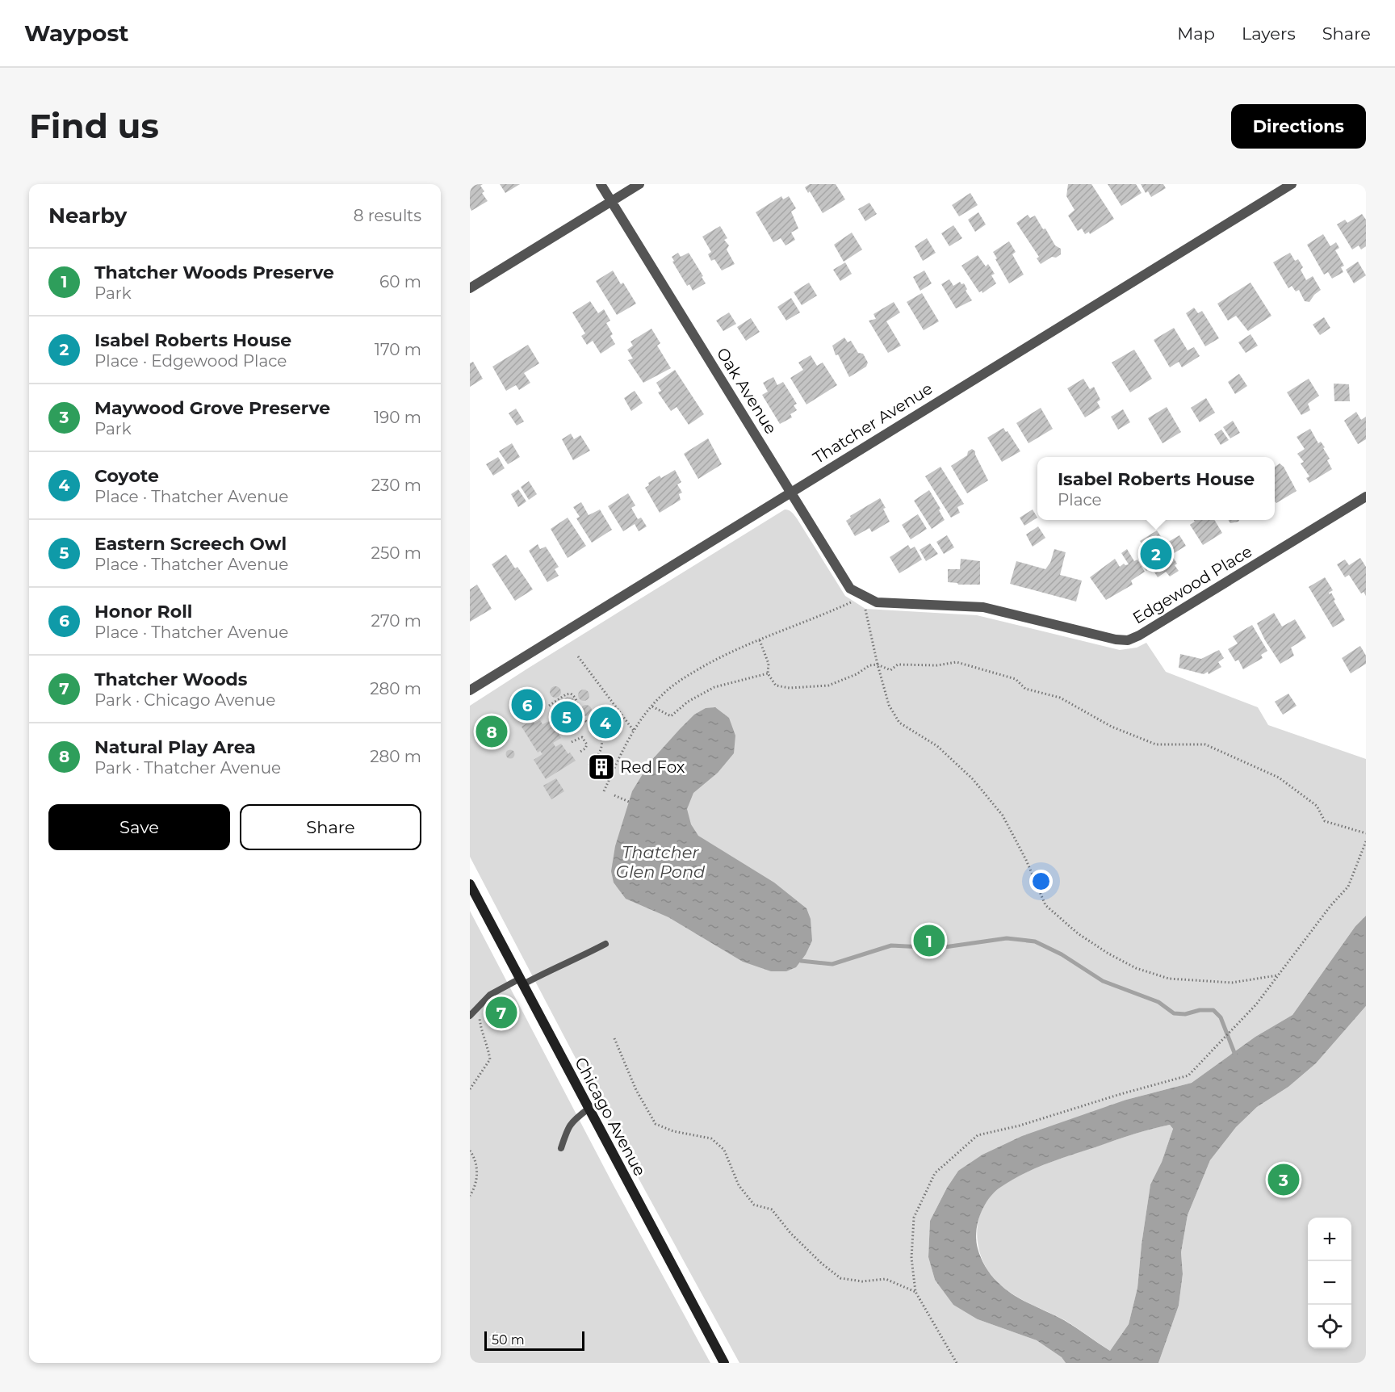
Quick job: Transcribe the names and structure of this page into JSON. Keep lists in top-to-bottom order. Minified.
{"streets":{"main road":["Chicago Avenue"],"street":["Oak Avenue","Thatcher Avenue","Edgewood Place"]},"crossings":[["Oak Avenue","Thatcher Avenue"],["Oak Avenue","Edgewood Place"]],"water":["Thatcher Glen Pond"],"places":{"building":["Red Fox"]},"scale_bar":"50 m","page":{"header":"Waypost","nav":["Map","Layers","Share"],"buttons":["Directions",["Save","Share"]],"title":"Find us","heading":["Nearby","8 results"],"list":[{"mark":"1","name":"Thatcher Woods Preserve","note":"Park","value":"60 m"},{"mark":"2","name":"Isabel Roberts House","note":"Place · Edgewood Place","value":"170 m"},{"mark":"3","name":"Maywood Grove Preserve","note":"Park","value":"190 m"},{"mark":"4","name":"Coyote","note":"Place · Thatcher Avenue","value":"230 m"},{"mark":"5","name":"Eastern Screech Owl","note":"Place · Thatcher Avenue","value":"250 m"},{"mark":"6","name":"Honor Roll","note":"Place · Thatcher Avenue","value":"270 m"},{"mark":"7","name":"Thatcher Woods","note":"Park · Chicago Avenue","value":"280 m"},{"mark":"8","name":"Natural Play Area","note":"Park · Thatcher Avenue","value":"280 m"}],"popup":["Isabel Roberts House","Place"],"pins":["2","6","5","4","8","1","7","3"],"map_buttons":["+","−"],"scale":"50 m"}}
